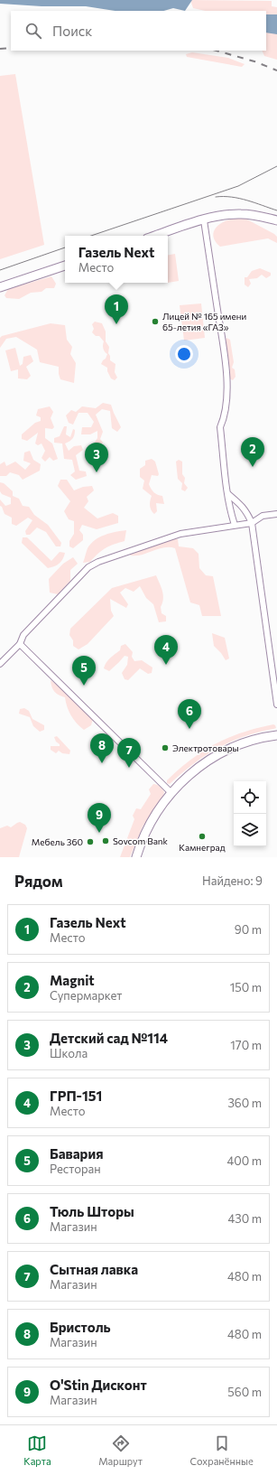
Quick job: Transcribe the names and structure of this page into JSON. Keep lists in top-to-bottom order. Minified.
{"places":["Лицей № 165 имени 65-летия «ГАЗ»","Электротовары","Камнеград","Sovcom Bank","Мебель 360"],"page":{"search":"Поиск","popup":["Газель Next","Место"],"pins":["1","2","3","4","5","6","8","7","9"],"heading":["Рядом","Найдено: 9"],"list":[{"mark":"1","name":"Газель Next","note":"Место","value":"90 m"},{"mark":"2","name":"Magnit","note":"Супермаркет","value":"150 m"},{"mark":"3","name":"Детский сад №114","note":"Школа","value":"170 m"},{"mark":"4","name":"ГРП-151","note":"Место","value":"360 m"},{"mark":"5","name":"Бавария","note":"Ресторан","value":"400 m"},{"mark":"6","name":"Тюль Шторы","note":"Магазин","value":"430 m"},{"mark":"7","name":"Сытная лавка","note":"Магазин","value":"480 m"},{"mark":"8","name":"Бристоль","note":"Магазин","value":"480 m"},{"mark":"9","name":"O'Stin Дисконт","note":"Магазин","value":"560 m"}],"nav":["Карта","Маршрут","Сохранённые"]}}
